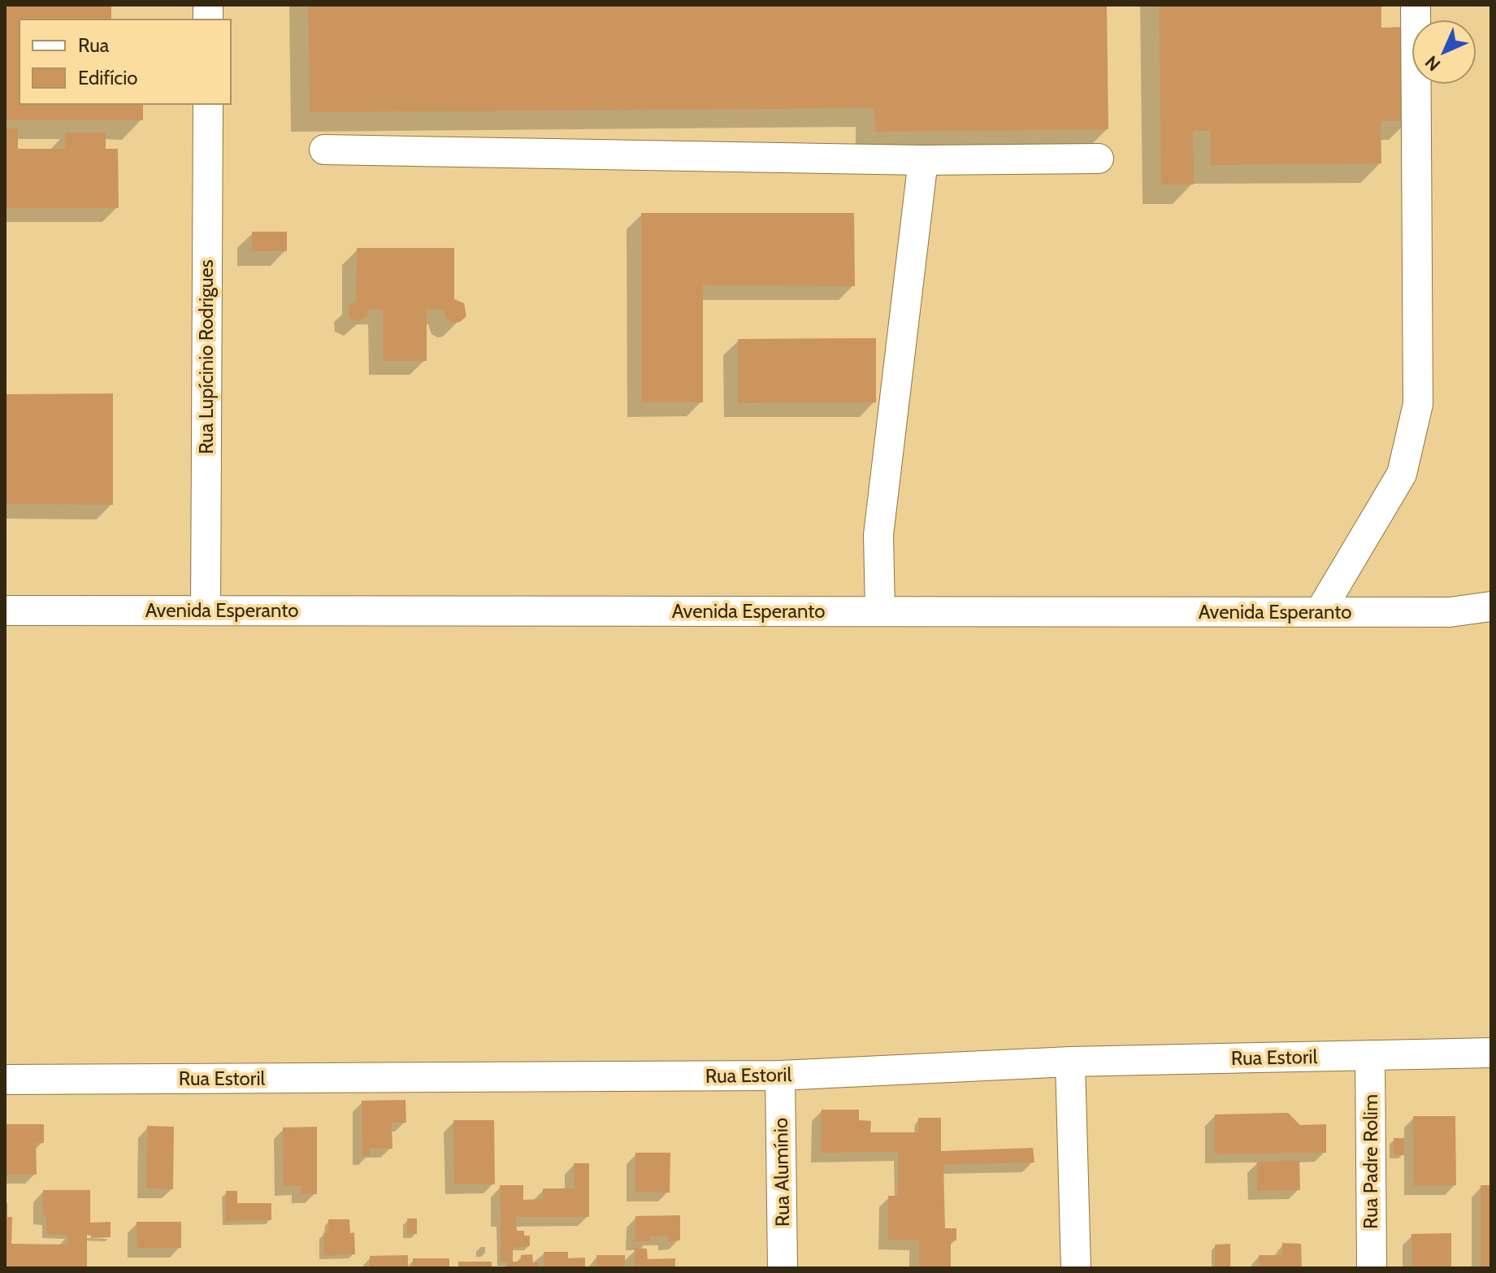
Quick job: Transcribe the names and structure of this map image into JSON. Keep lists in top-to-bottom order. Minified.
{"streets":{"street":["Rua Lupícinio Rodrigues","Avenida Esperanto","Rua Estoril","Rua Padre Rolim","Rua Alumínio"]},"crossings":[["Rua Lupícinio Rodrigues","Avenida Esperanto"],["Rua Estoril","Rua Padre Rolim"],["Rua Estoril","Rua Alumínio"]],"legend":["Rua","Edifício"],"north":"bottom left"}
